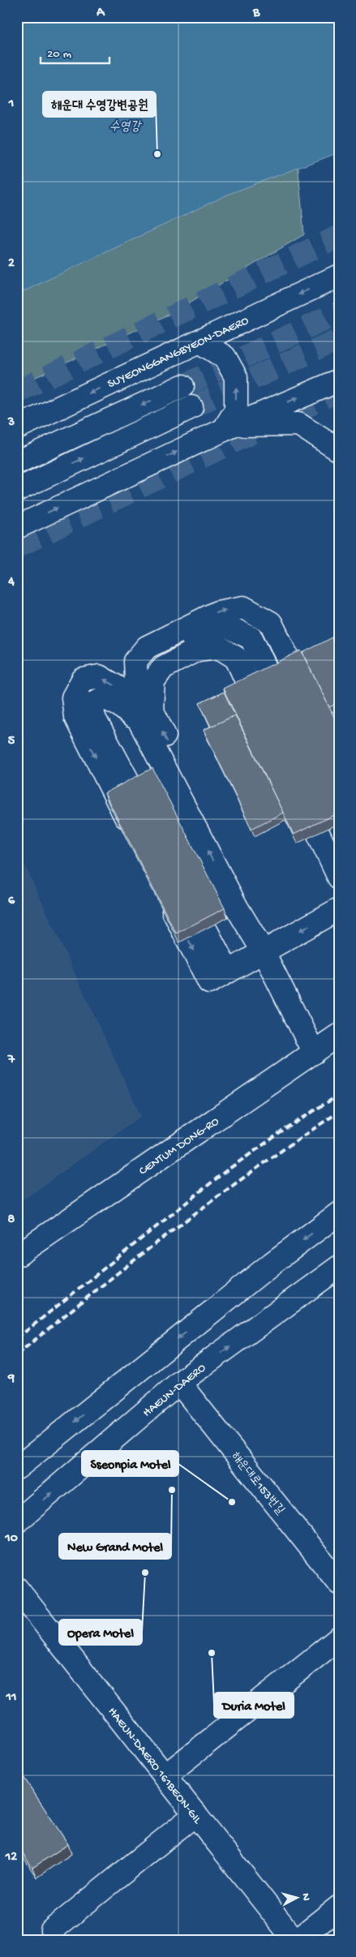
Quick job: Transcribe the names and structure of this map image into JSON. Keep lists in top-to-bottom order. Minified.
{"streets":{"main road":["SUYEONGGANGBYEON-DAERO","CENTUM DONG-RO","HAEUN-DAERO","해운대로153번길","HAEUN-DAERO 161BEON-GIL"]},"crossings":[["HAEUN-DAERO","해운대로153번길"]],"water":["수영강"],"places":["해운대 수영강변공원","New Grand Motel","Sseonpia Motel","Opera Motel","Duria Motel"],"scale_bar":"20 m","north":"right","grid":{"columns":["A","B"],"rows":["1","2","3","4","5","6","7","8","9","10","11","12"]}}
